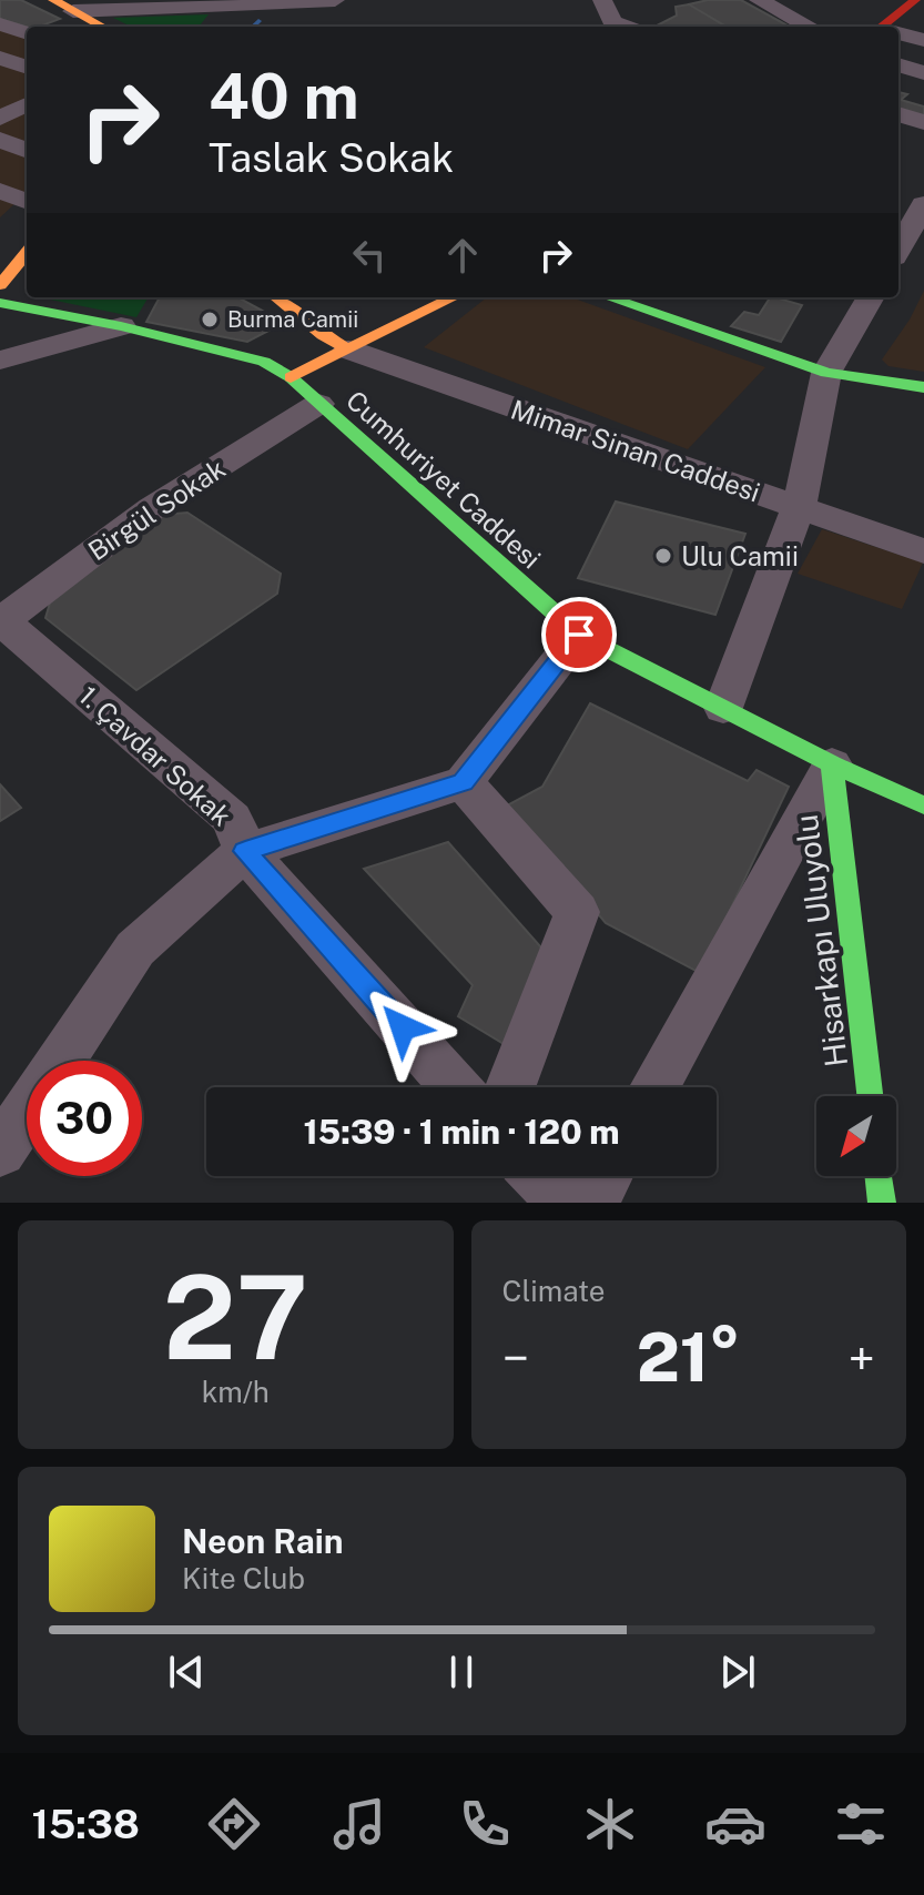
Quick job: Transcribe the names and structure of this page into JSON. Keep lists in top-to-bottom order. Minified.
{"streets":{"main road":["Mimar Sinan Caddesi","Cumhuriyet Caddesi","Hisarkapı Uluyolu"],"street":["Birgül Sokak","1. Çavdar Sokak"]},"crossings":[["Cumhuriyet Caddesi","Birgül Sokak"],["Cumhuriyet Caddesi","Hisarkapı Uluyolu"],["Birgül Sokak","1. Çavdar Sokak"]],"places":["Burma Camii","Ulu Camii"],"north":"bottom left","page":{"turn":["40 m","Taslak Sokak"],"limit":"30","trip":"15:39 · 1 min · 120 m","tile":[["27","km/h"],"Climate"],"heat":["−","21°","+"],"song":["Neon Rain","Kite Club"],"tabs":"15:38"}}
